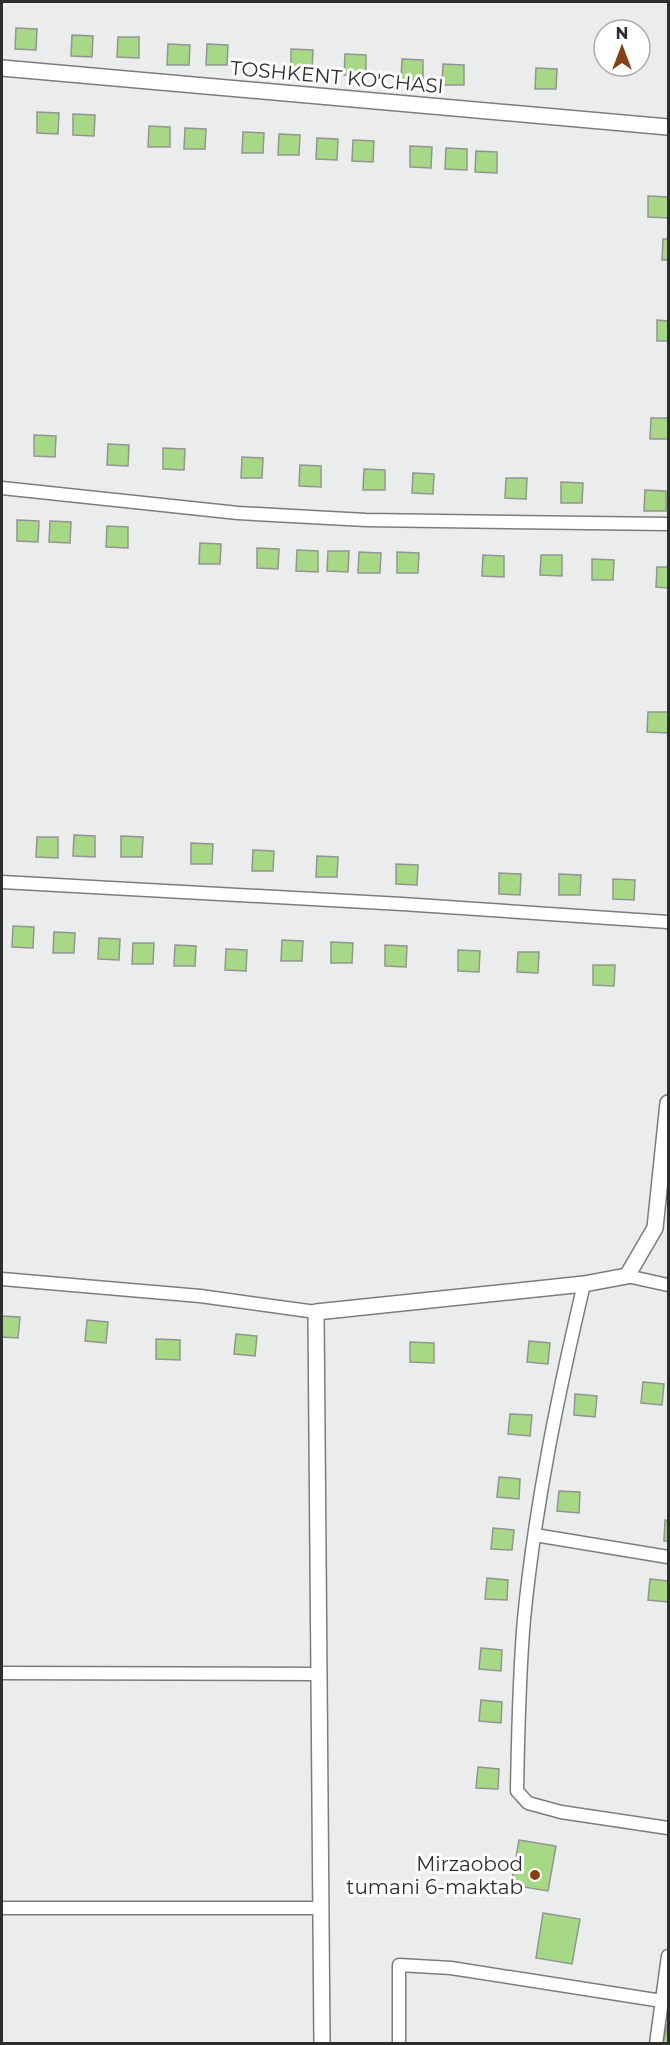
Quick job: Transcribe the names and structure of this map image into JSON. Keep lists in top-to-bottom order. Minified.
{"streets":{"street":["TOSHKENT KO'CHASI"]},"places":["Mirzaobod tumani 6-maktab"],"north":"top"}
